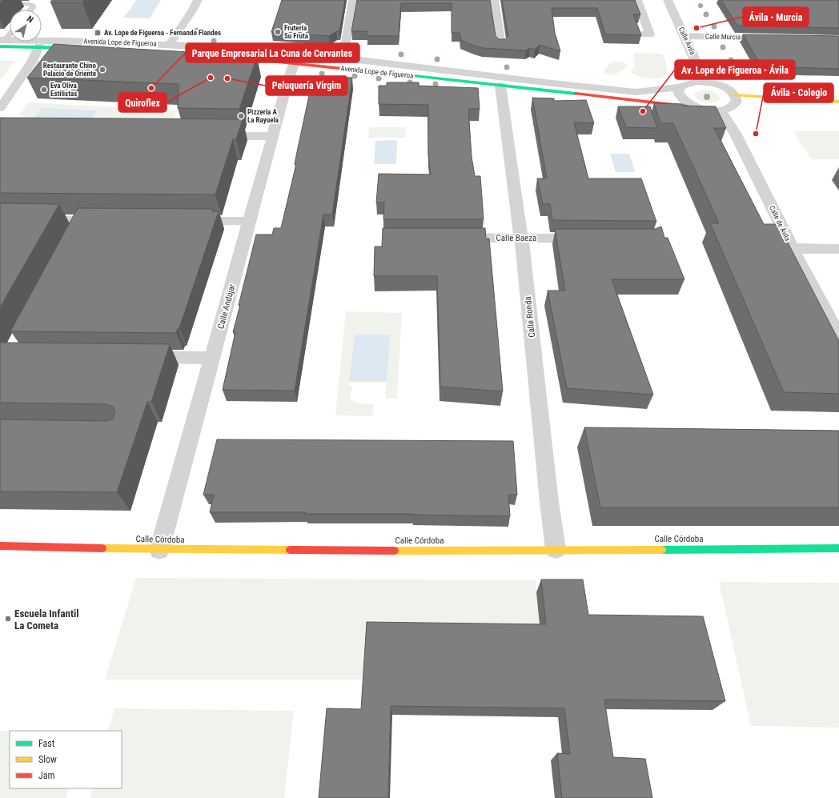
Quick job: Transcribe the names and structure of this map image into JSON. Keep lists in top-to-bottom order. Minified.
{"streets":{"street":["Calle Murcia","Calle Ávila","Avenida Lope de Figueroa","Calle de Ávila","Calle Baeza","Calle Andújar","Calle Ronda","Calle Córdoba"]},"crossings":[["Calle Murcia","Calle Ávila"],["Calle Ávila","Avenida Lope de Figueroa"],["Avenida Lope de Figueroa","Calle Andújar"],["Avenida Lope de Figueroa","Calle Ronda"],["Calle Baeza","Calle Ronda"],["Calle Andújar","Calle Córdoba"],["Calle Ronda","Calle Córdoba"]],"places":{"other":["Ávila - Murcia","Frutería Su Fruta","Restaurante Chino Palacio de Oriente","Quiroflex","Peluquería Virgim","Parque Empresarial La Cuna de Cervantes","Eva Oliva Estilistas","Av. Lope de Figueroa - Ávila","Pizzería A La Rayuela","Ávila - Colegio","Escuela Infantil La Cometa"],"transit":["Av. Lope de Figueroa - Fernando Flandes"]},"legend":["Fast","Slow","Jam"],"north":"top right"}
